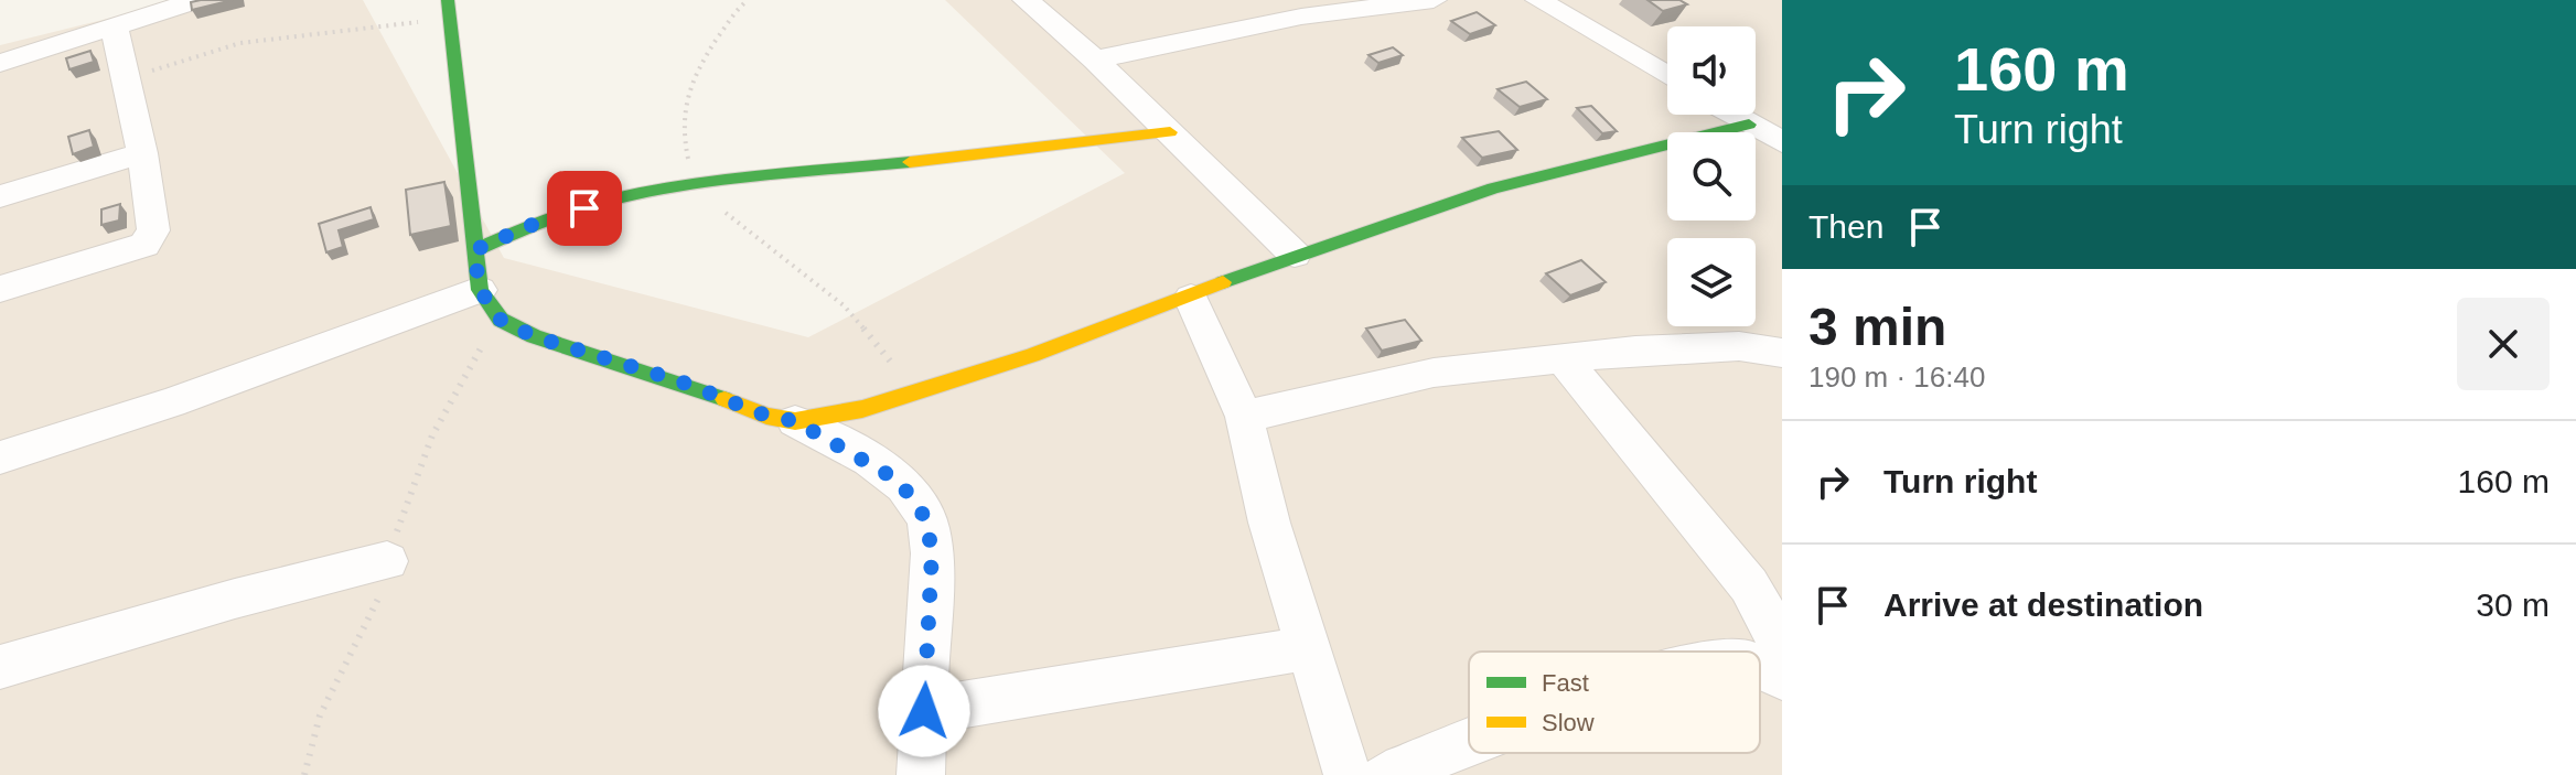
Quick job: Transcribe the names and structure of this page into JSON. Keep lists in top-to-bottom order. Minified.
{"legend":["Fast","Slow"],"page":{"turn":["160 m","Turn right"],"then":"Then","heading":["3 min","190 m · 16:40"],"list":[{"name":"Turn right","value":"160 m"},{"name":"Arrive at destination","value":"30 m"}]}}
